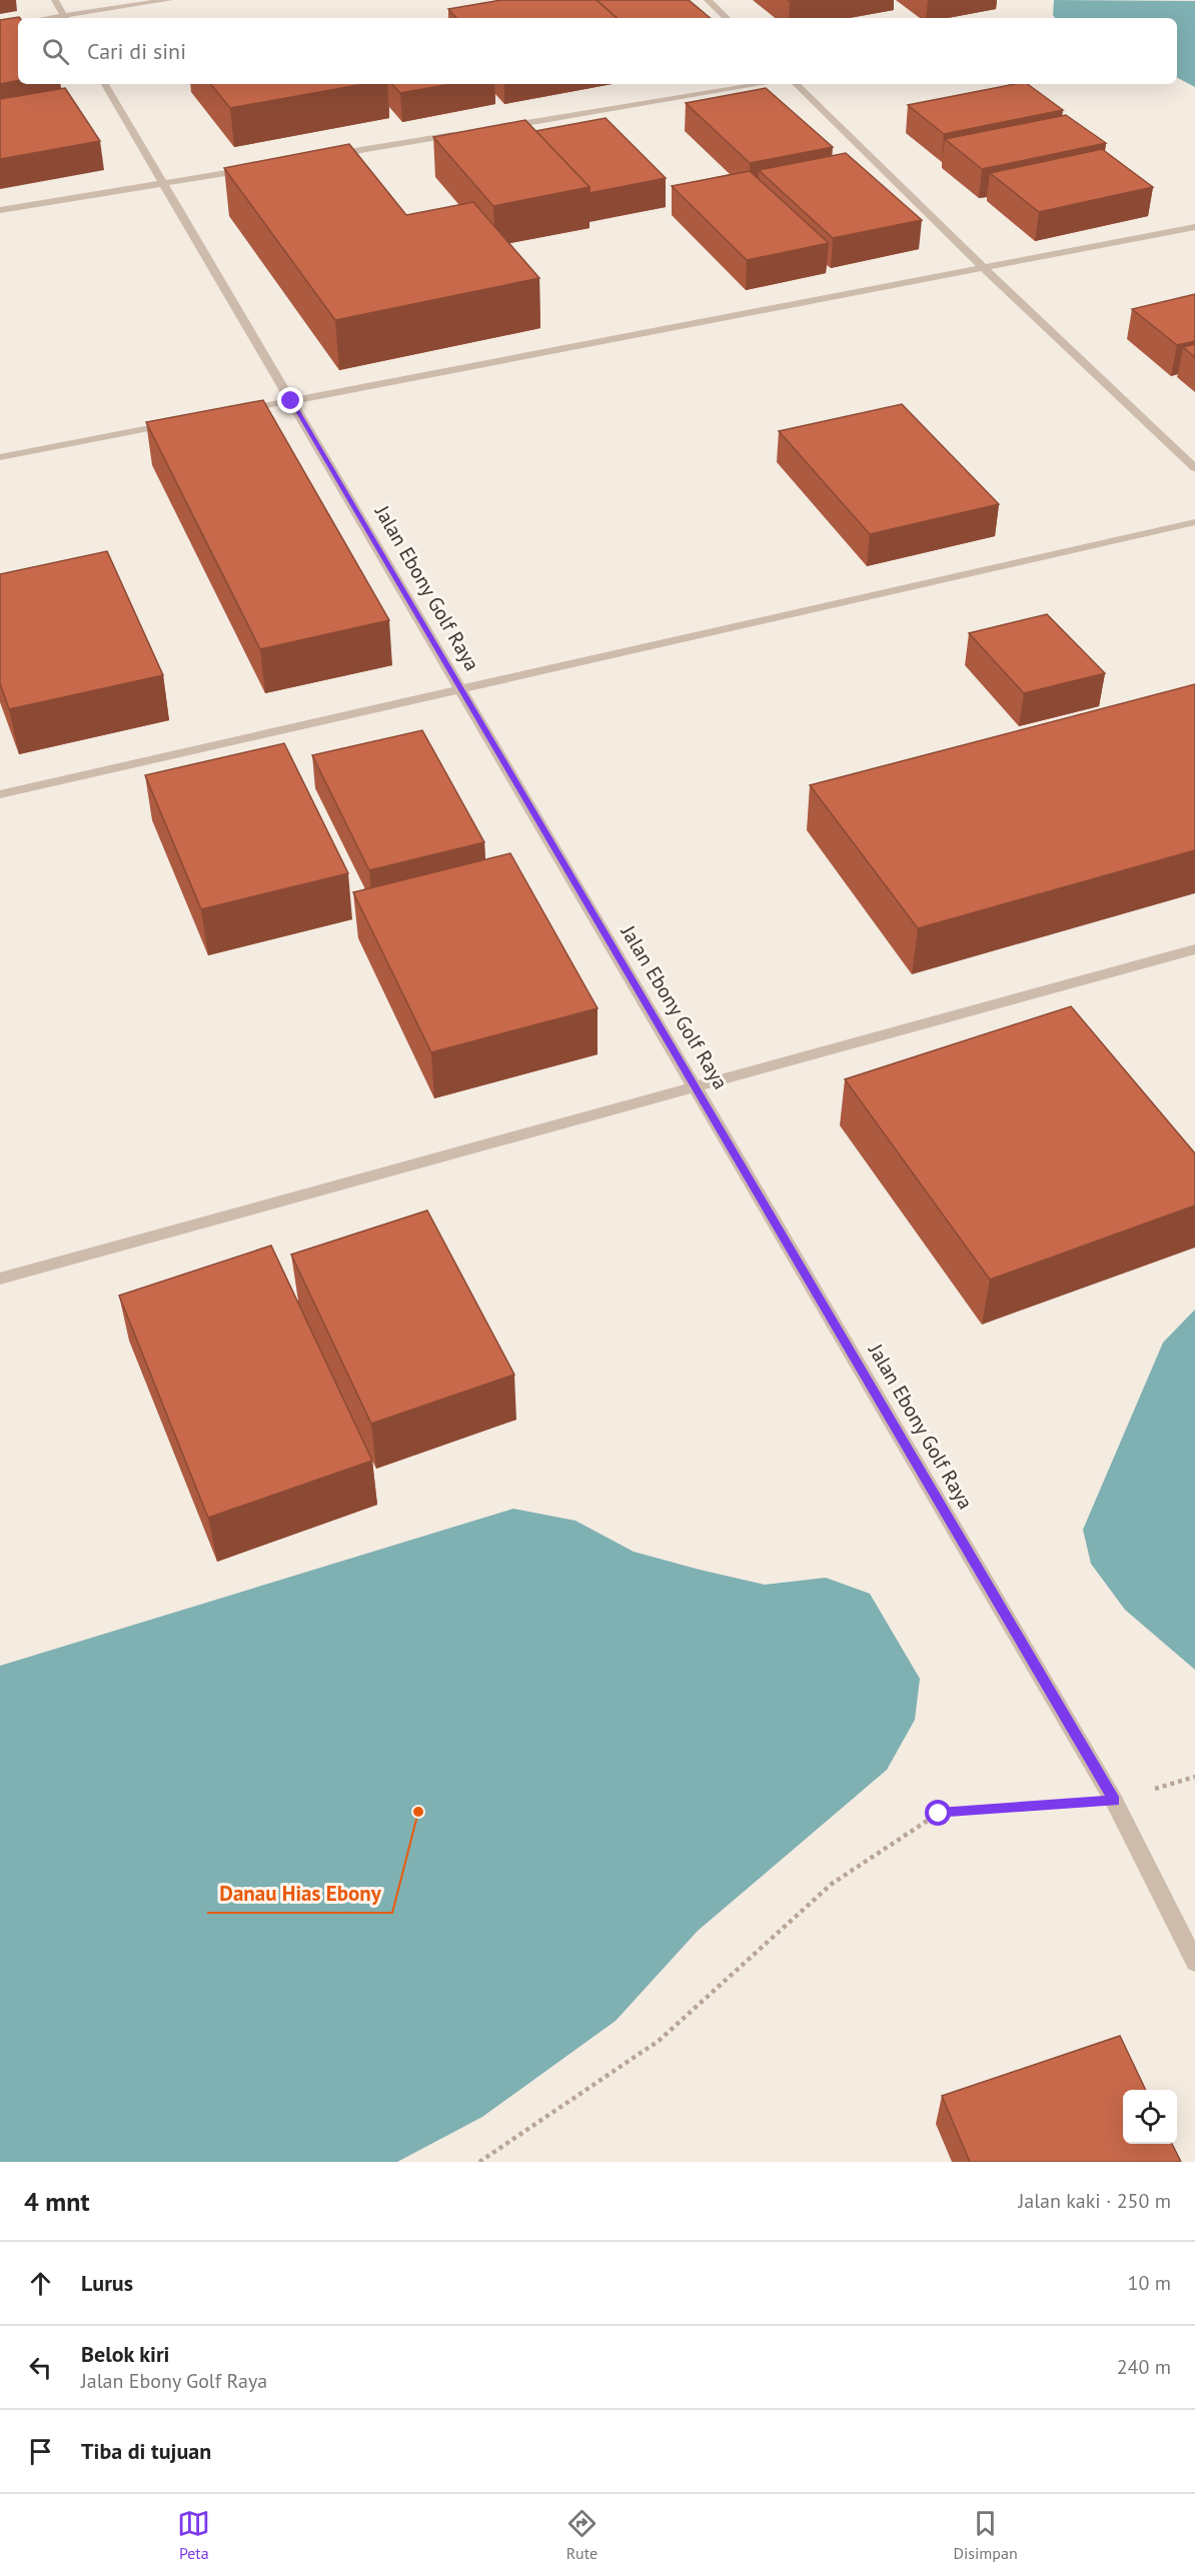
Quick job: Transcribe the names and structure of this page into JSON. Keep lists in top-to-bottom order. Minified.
{"streets":{"street":["Jalan Ebony Golf Raya"]},"places":["Danau Hias Ebony"],"page":{"search":"Cari di sini","heading":["4 mnt","Jalan kaki · 250 m"],"list":[["Lurus","10 m"],["Belok kiri","Jalan Ebony Golf Raya","240 m"],"Tiba di tujuan"],"nav":["Peta","Rute","Disimpan"]}}
